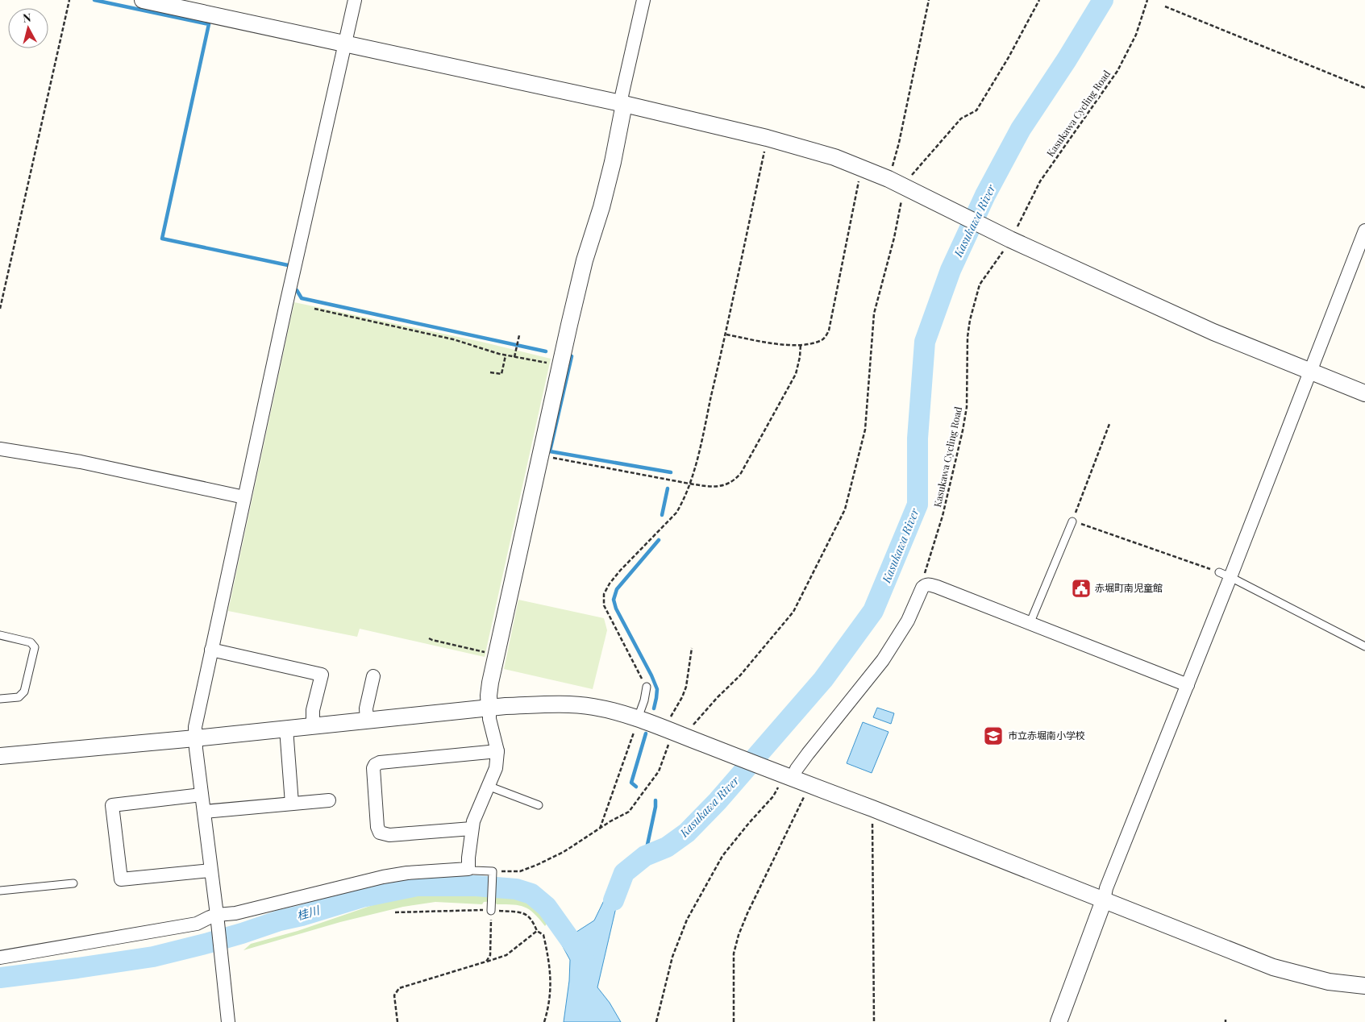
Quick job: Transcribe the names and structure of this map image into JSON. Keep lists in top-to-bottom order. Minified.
{"streets":{"path":["Kasukawa Cycling Road"]},"water":["Kasukawa River","桂川"],"places":{"public building":["赤堀町南児童館"],"school or university":["市立赤堀南小学校"]},"north":"top"}
